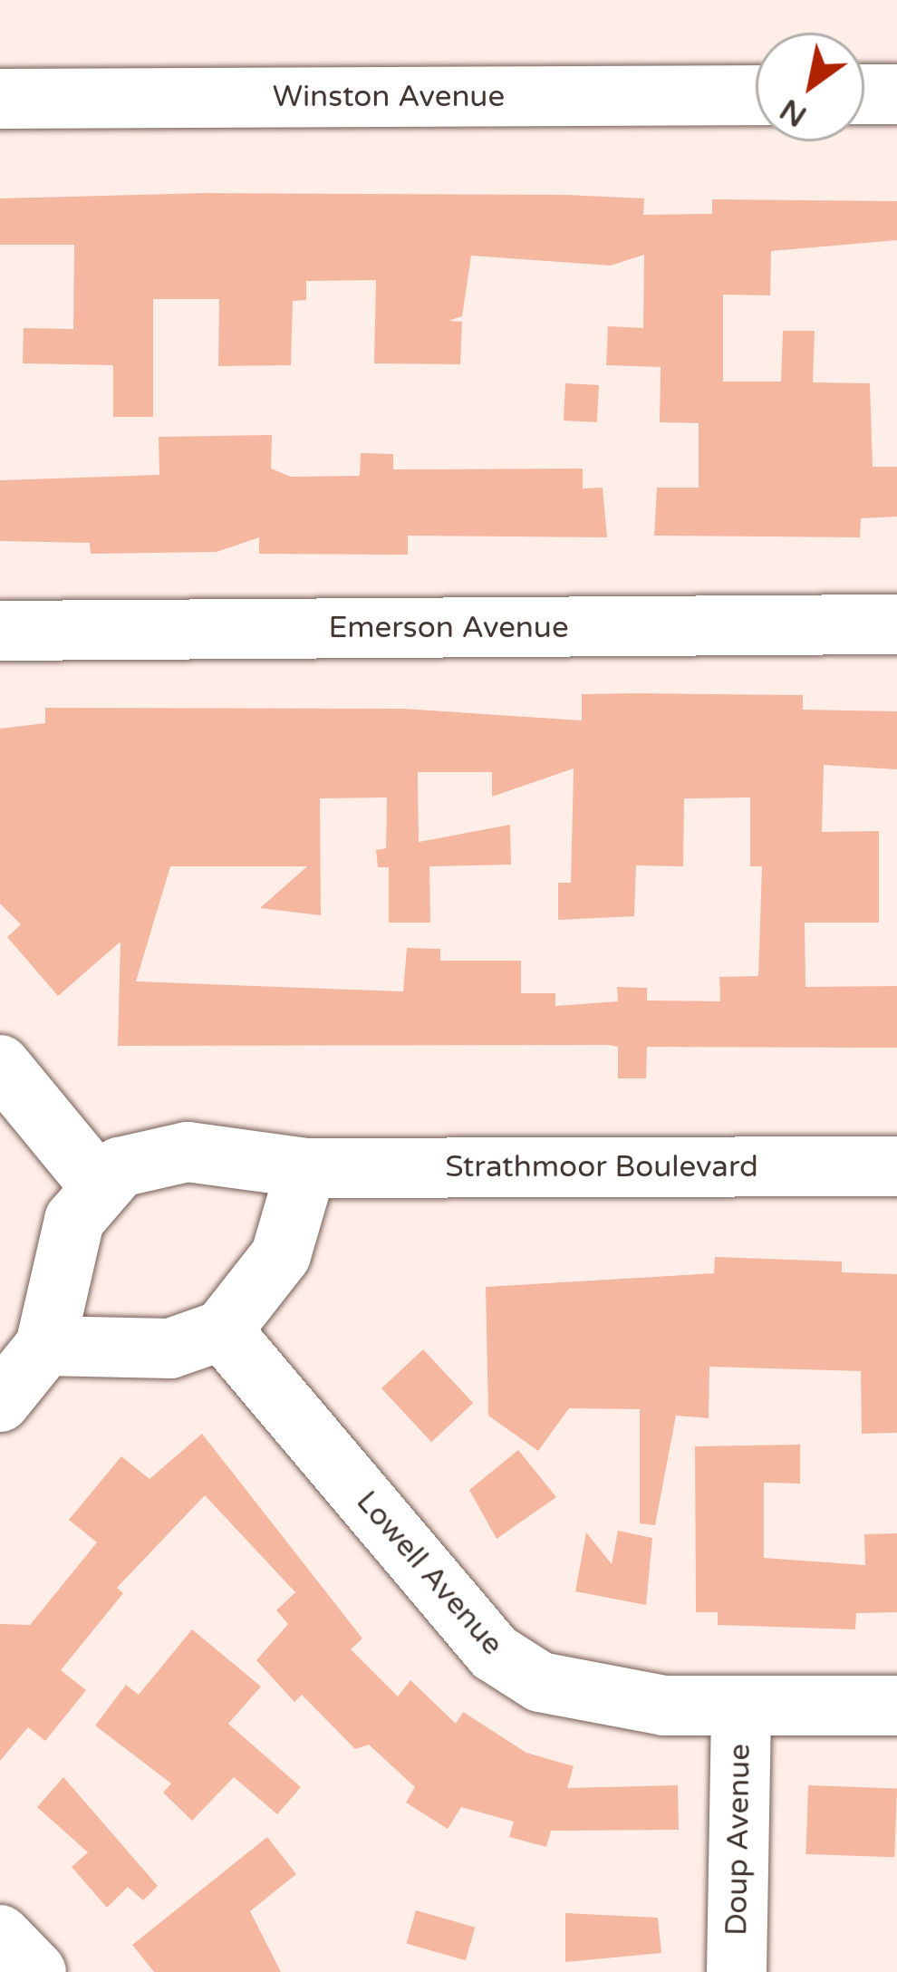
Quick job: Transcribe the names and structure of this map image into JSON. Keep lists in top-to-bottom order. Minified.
{"streets":{"street":["Winston Avenue","Emerson Avenue","Strathmoor Boulevard","Lowell Avenue","Doup Avenue"]},"crossings":[["Lowell Avenue","Doup Avenue"]],"north":"bottom left"}
